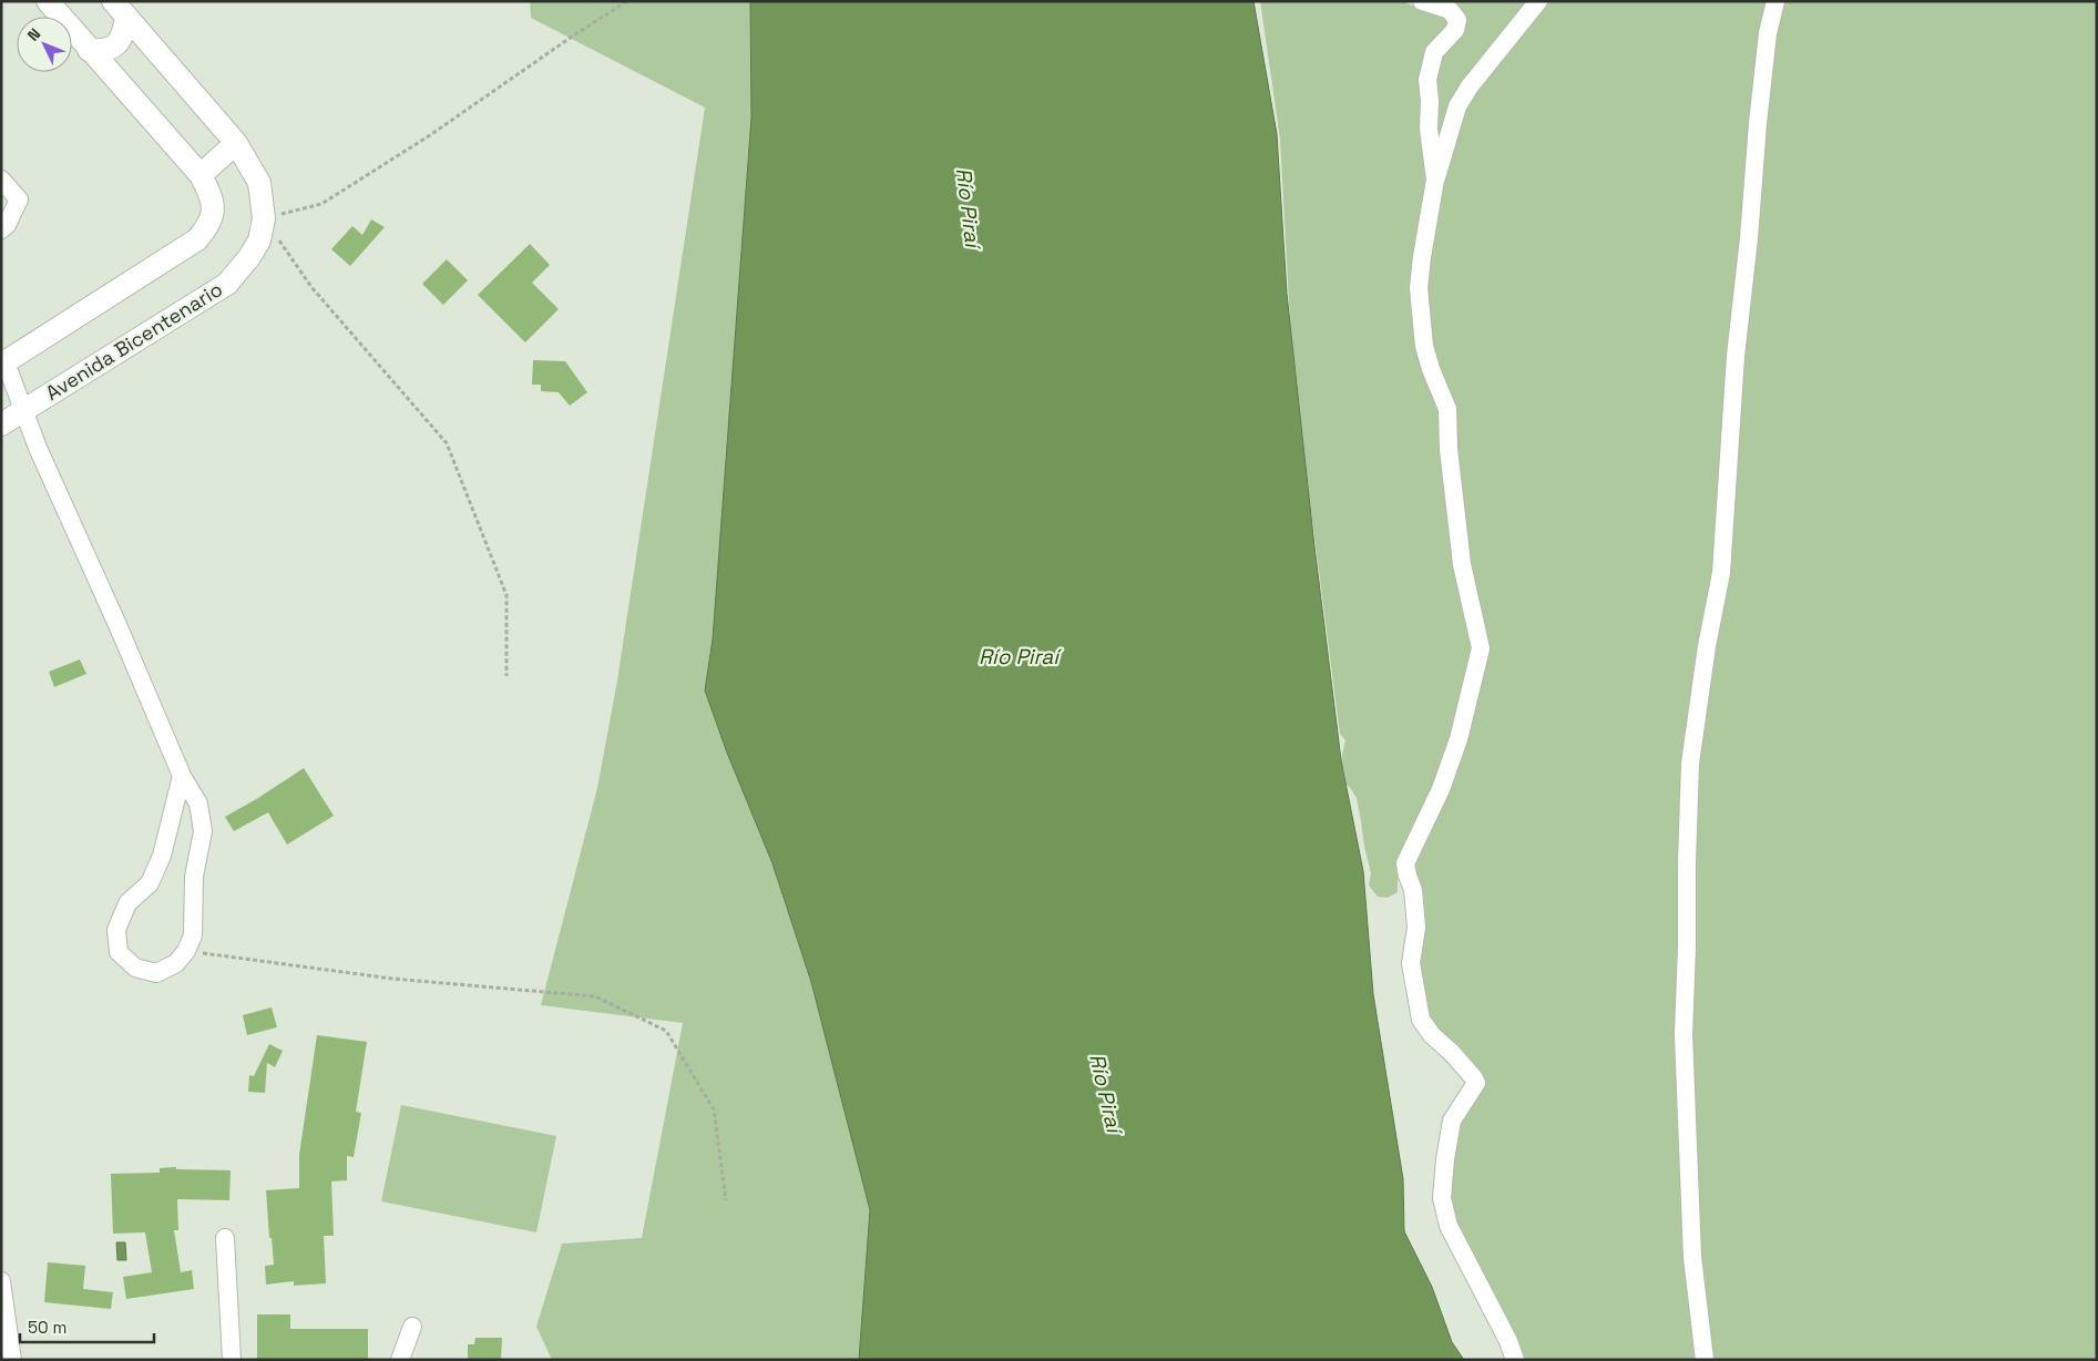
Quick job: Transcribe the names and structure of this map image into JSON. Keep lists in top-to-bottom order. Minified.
{"streets":{"street":["Avenida Bicentenario"]},"water":["Río Piraí"],"scale_bar":"50 m","north":"top left"}
